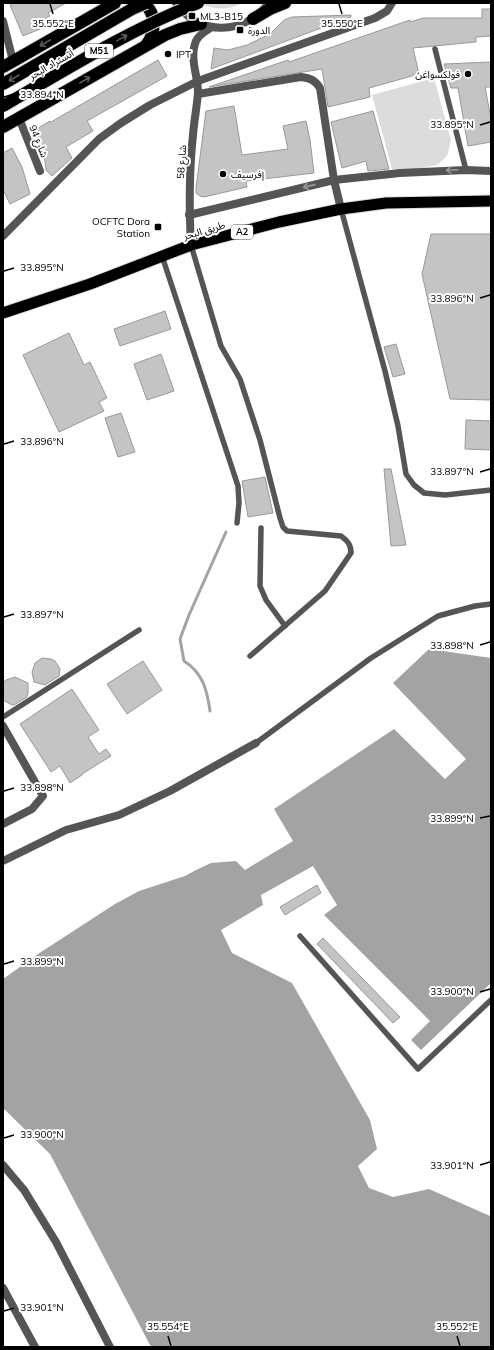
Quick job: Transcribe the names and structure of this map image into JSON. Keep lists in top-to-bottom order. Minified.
{"streets":{"highway":["M51","أتستراد البحر","طريق البحر","A2"],"street":["شارع 94","شارع 58"]},"crossings":[["شارع 58","طريق البحر"]],"places":{"transit":["ML3-B15","الدورة","OCFTC Dora Station"],"other":["IPT","فولكسواغن","إفرسيف"]},"coordinates":["35.552°E","35.550°E","33.894°N","33.895°N","33.896°N","33.897°N","33.898°N","33.899°N","33.900°N","33.901°N","35.554°E"]}
